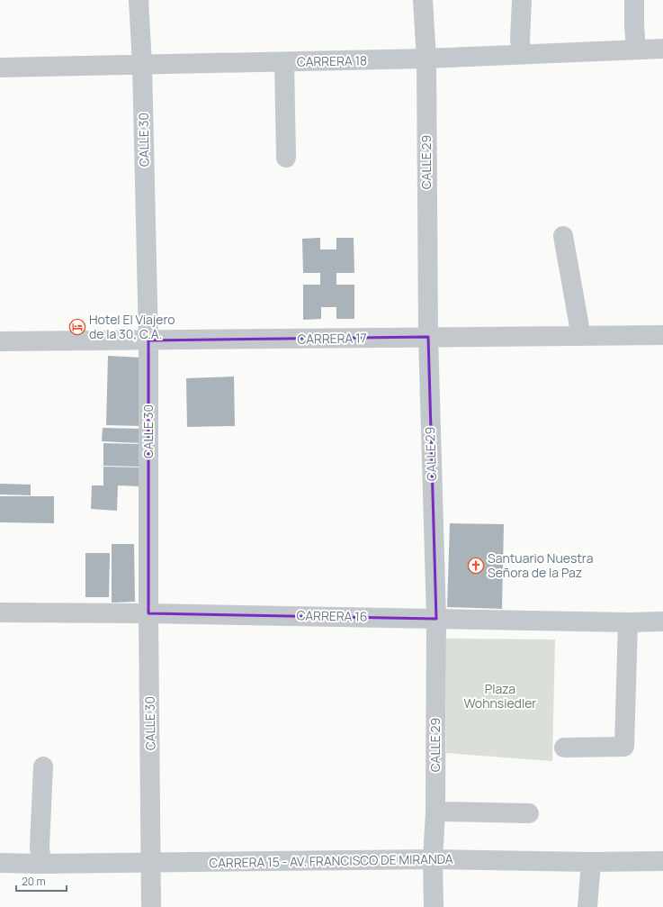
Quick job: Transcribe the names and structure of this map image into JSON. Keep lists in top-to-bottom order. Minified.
{"streets":{"street":["CARRERA 18","CALLE 30","CALLE 29","CARRERA 17","CARRERA 16","CARRERA 15 - AV. FRANCISCO DE MIRANDA"]},"crossings":[["CARRERA 18","CALLE 30"],["CARRERA 18","CALLE 29"],["CALLE 30","CARRERA 17"],["CALLE 30","CARRERA 16"],["CALLE 30","CARRERA 15 - AV. FRANCISCO DE MIRANDA"],["CALLE 29","CARRERA 17"],["CALLE 29","CARRERA 16"],["CALLE 29","CARRERA 15 - AV. FRANCISCO DE MIRANDA"]],"parks":["Plaza Wohnsiedler"],"places":{"hotel":["Hotel El Viajero de la 30, C.A."],"church":["Santuario Nuestra Señora de la Paz"]},"scale_bar":"20 m"}
